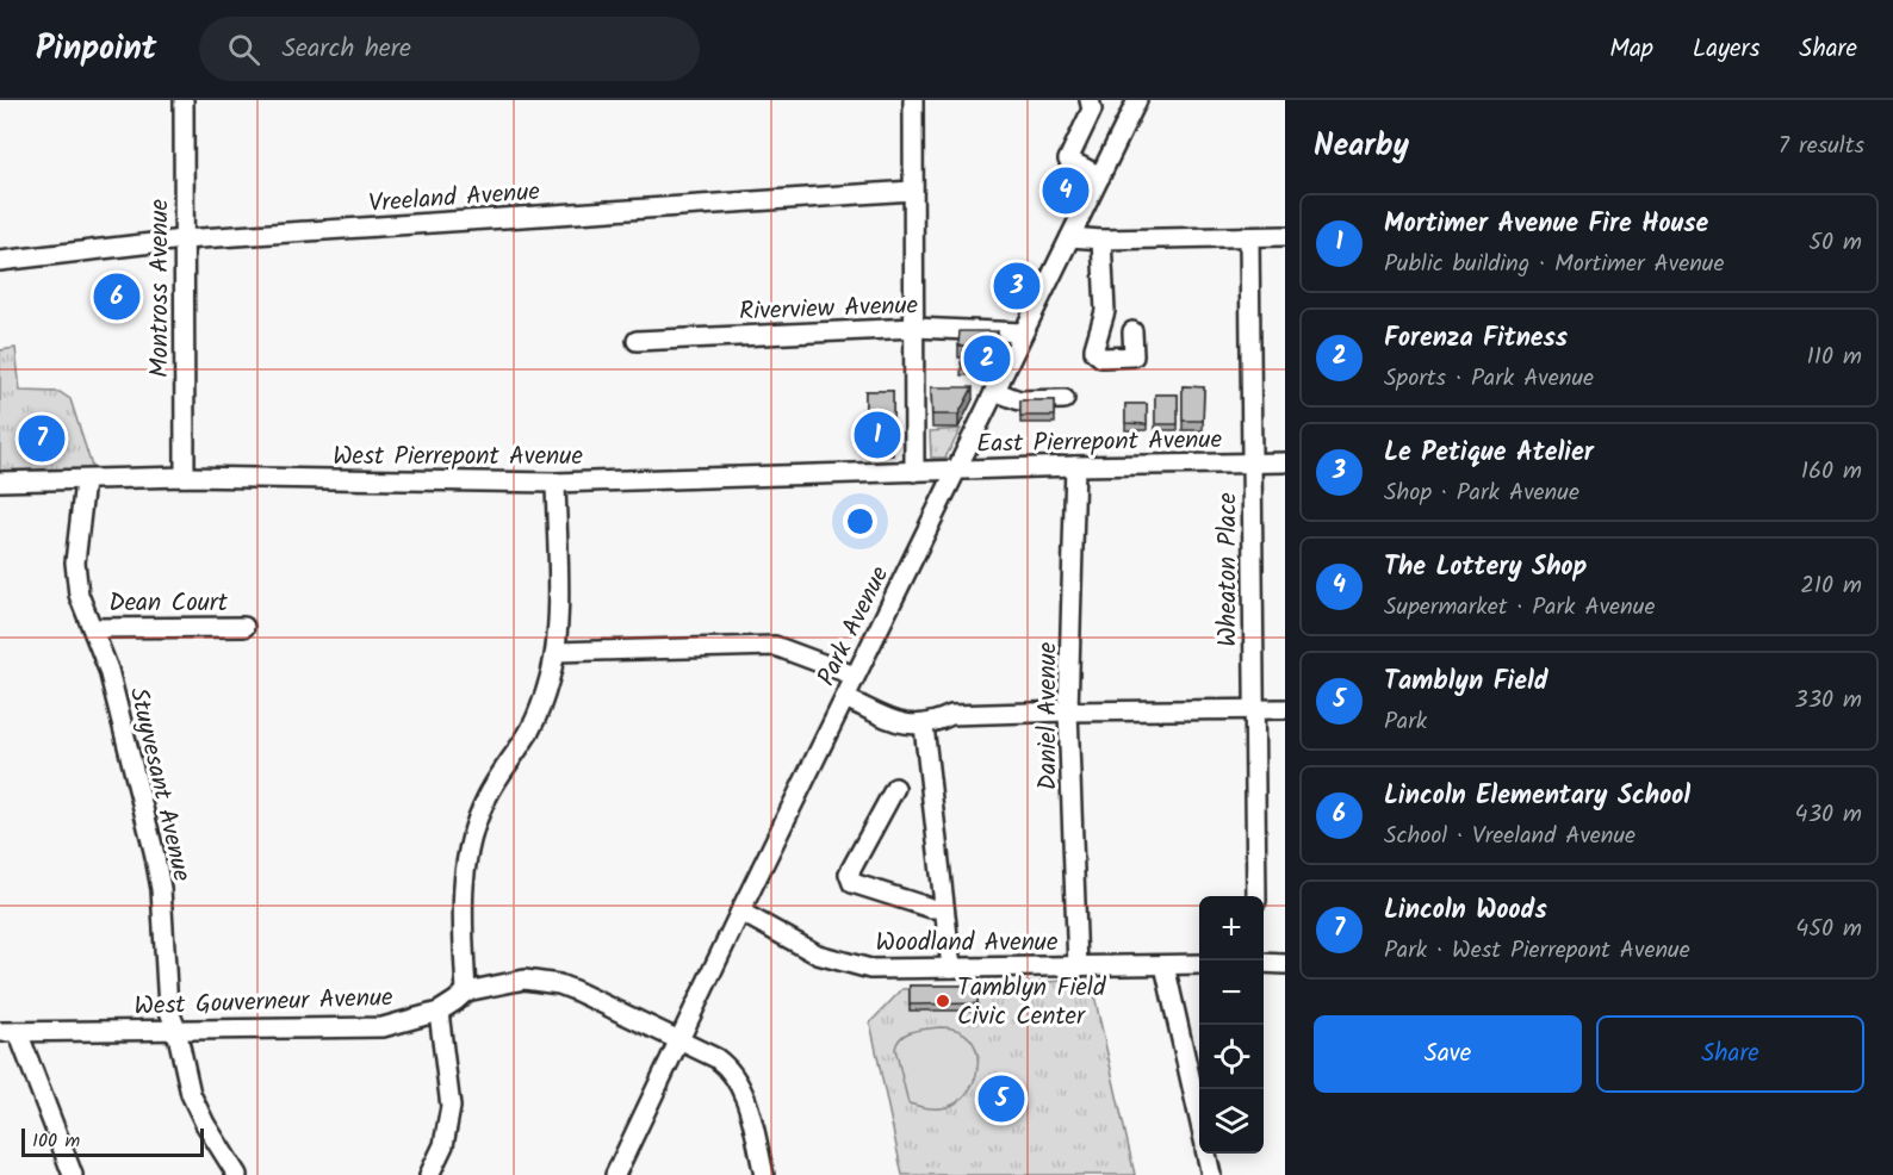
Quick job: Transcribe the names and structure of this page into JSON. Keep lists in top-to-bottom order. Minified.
{"streets":{"street":["Vreeland Avenue","Montross Avenue","Riverview Avenue","East Pierrepont Avenue","West Pierrepont Avenue","Wheaton Place","Dean Court","Park Avenue","Daniel Avenue","Stuyvesant Avenue","Woodland Avenue","West Gouverneur Avenue"]},"crossings":[["Vreeland Avenue","Montross Avenue"],["Montross Avenue","West Pierrepont Avenue"],["Riverview Avenue","Park Avenue"],["East Pierrepont Avenue","West Pierrepont Avenue"],["East Pierrepont Avenue","Wheaton Place"],["East Pierrepont Avenue","Park Avenue"],["East Pierrepont Avenue","Daniel Avenue"],["West Pierrepont Avenue","Stuyvesant Avenue"],["Dean Court","Stuyvesant Avenue"],["Park Avenue","Woodland Avenue"],["Park Avenue","West Gouverneur Avenue"],["Daniel Avenue","Woodland Avenue"],["Stuyvesant Avenue","West Gouverneur Avenue"]],"places":["Tamblyn Field Civic Center"],"scale_bar":"100 m","page":{"header":"Pinpoint","search":"Search here","nav":["Map","Layers","Share"],"heading":["Nearby","7 results"],"pins":["4","3","6","2","1","7","5"],"list":[{"mark":"1","name":"Mortimer Avenue Fire House","note":"Public building · Mortimer Avenue","value":"50 m"},{"mark":"2","name":"Forenza Fitness","note":"Sports · Park Avenue","value":"110 m"},{"mark":"3","name":"Le Petique Atelier","note":"Shop · Park Avenue","value":"160 m"},{"mark":"4","name":"The Lottery Shop","note":"Supermarket · Park Avenue","value":"210 m"},{"mark":"5","name":"Tamblyn Field","note":"Park","value":"330 m"},{"mark":"6","name":"Lincoln Elementary School","note":"School · Vreeland Avenue","value":"430 m"},{"mark":"7","name":"Lincoln Woods","note":"Park · West Pierrepont Avenue","value":"450 m"}],"map_buttons":["+","−"],"buttons":["Save","Share"],"scale":"100 m"}}
